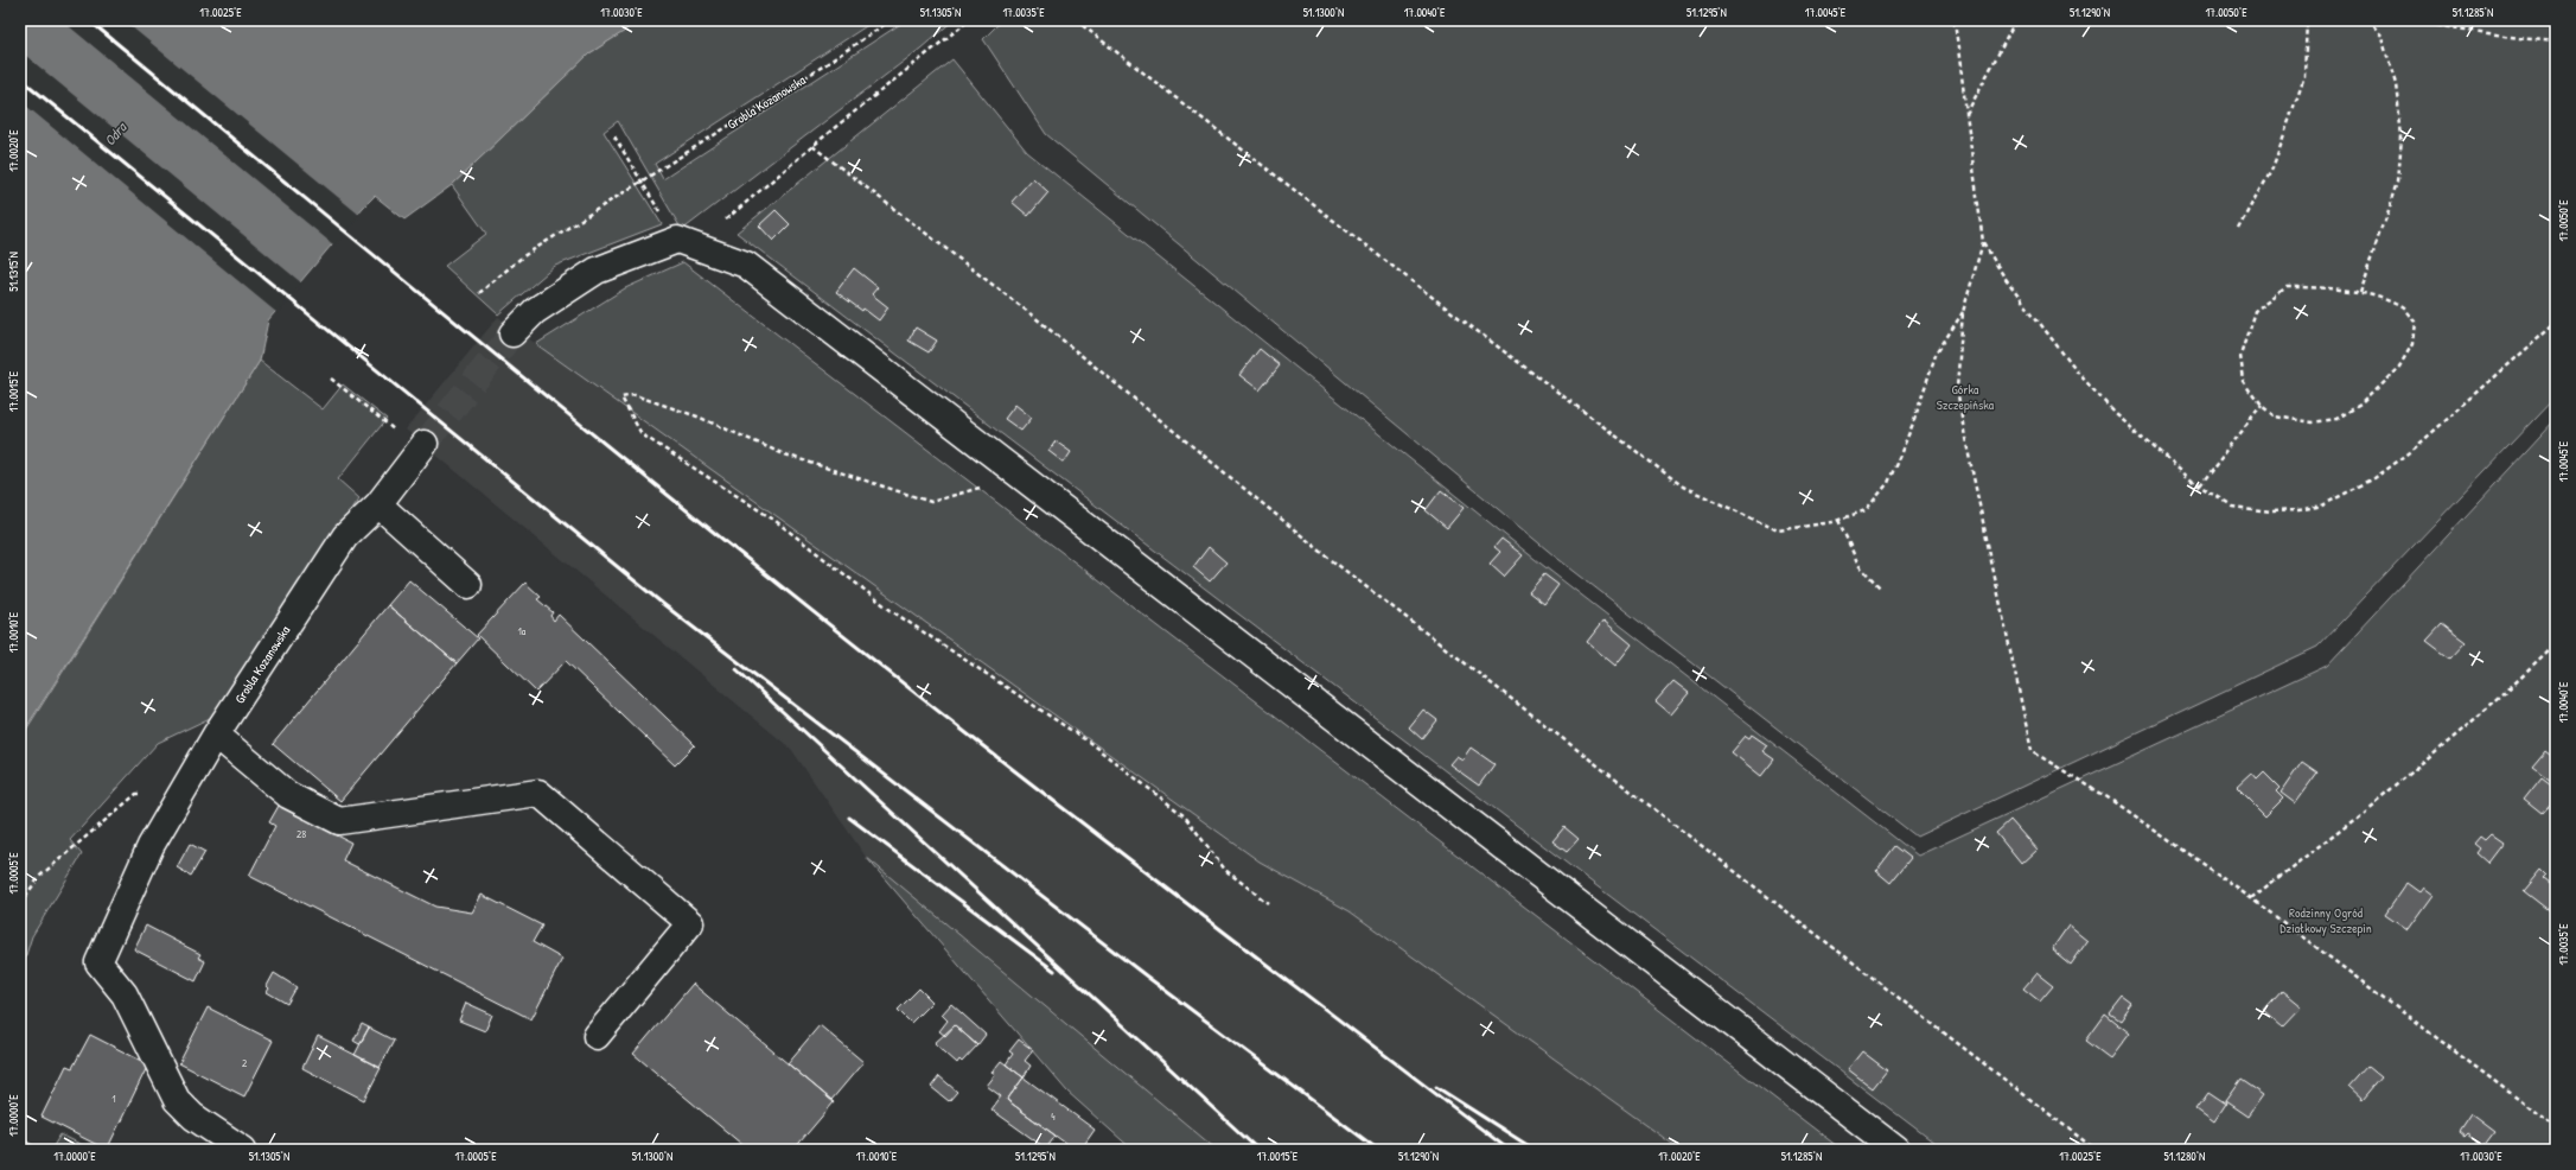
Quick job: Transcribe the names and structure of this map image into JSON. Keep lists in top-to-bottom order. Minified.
{"streets":{"street":["Grobla Kozanowska"]},"water":["Odra"],"parks":["Górka Szczepińska","Rodzinny Ogród Działkowy Szczepin"],"house_numbers":["1a","28","2","1","4"],"coordinates":["17.0025°E","17.0030°E","51.1305°N","17.0035°E","51.1300°N","17.0040°E","51.1295°N","17.0045°E","51.1290°N","17.0050°E","51.1285°N","17.0020°E","51.1315°N","17.0015°E","17.0010°E","17.0005°E","17.0000°E","51.1280°N"]}
